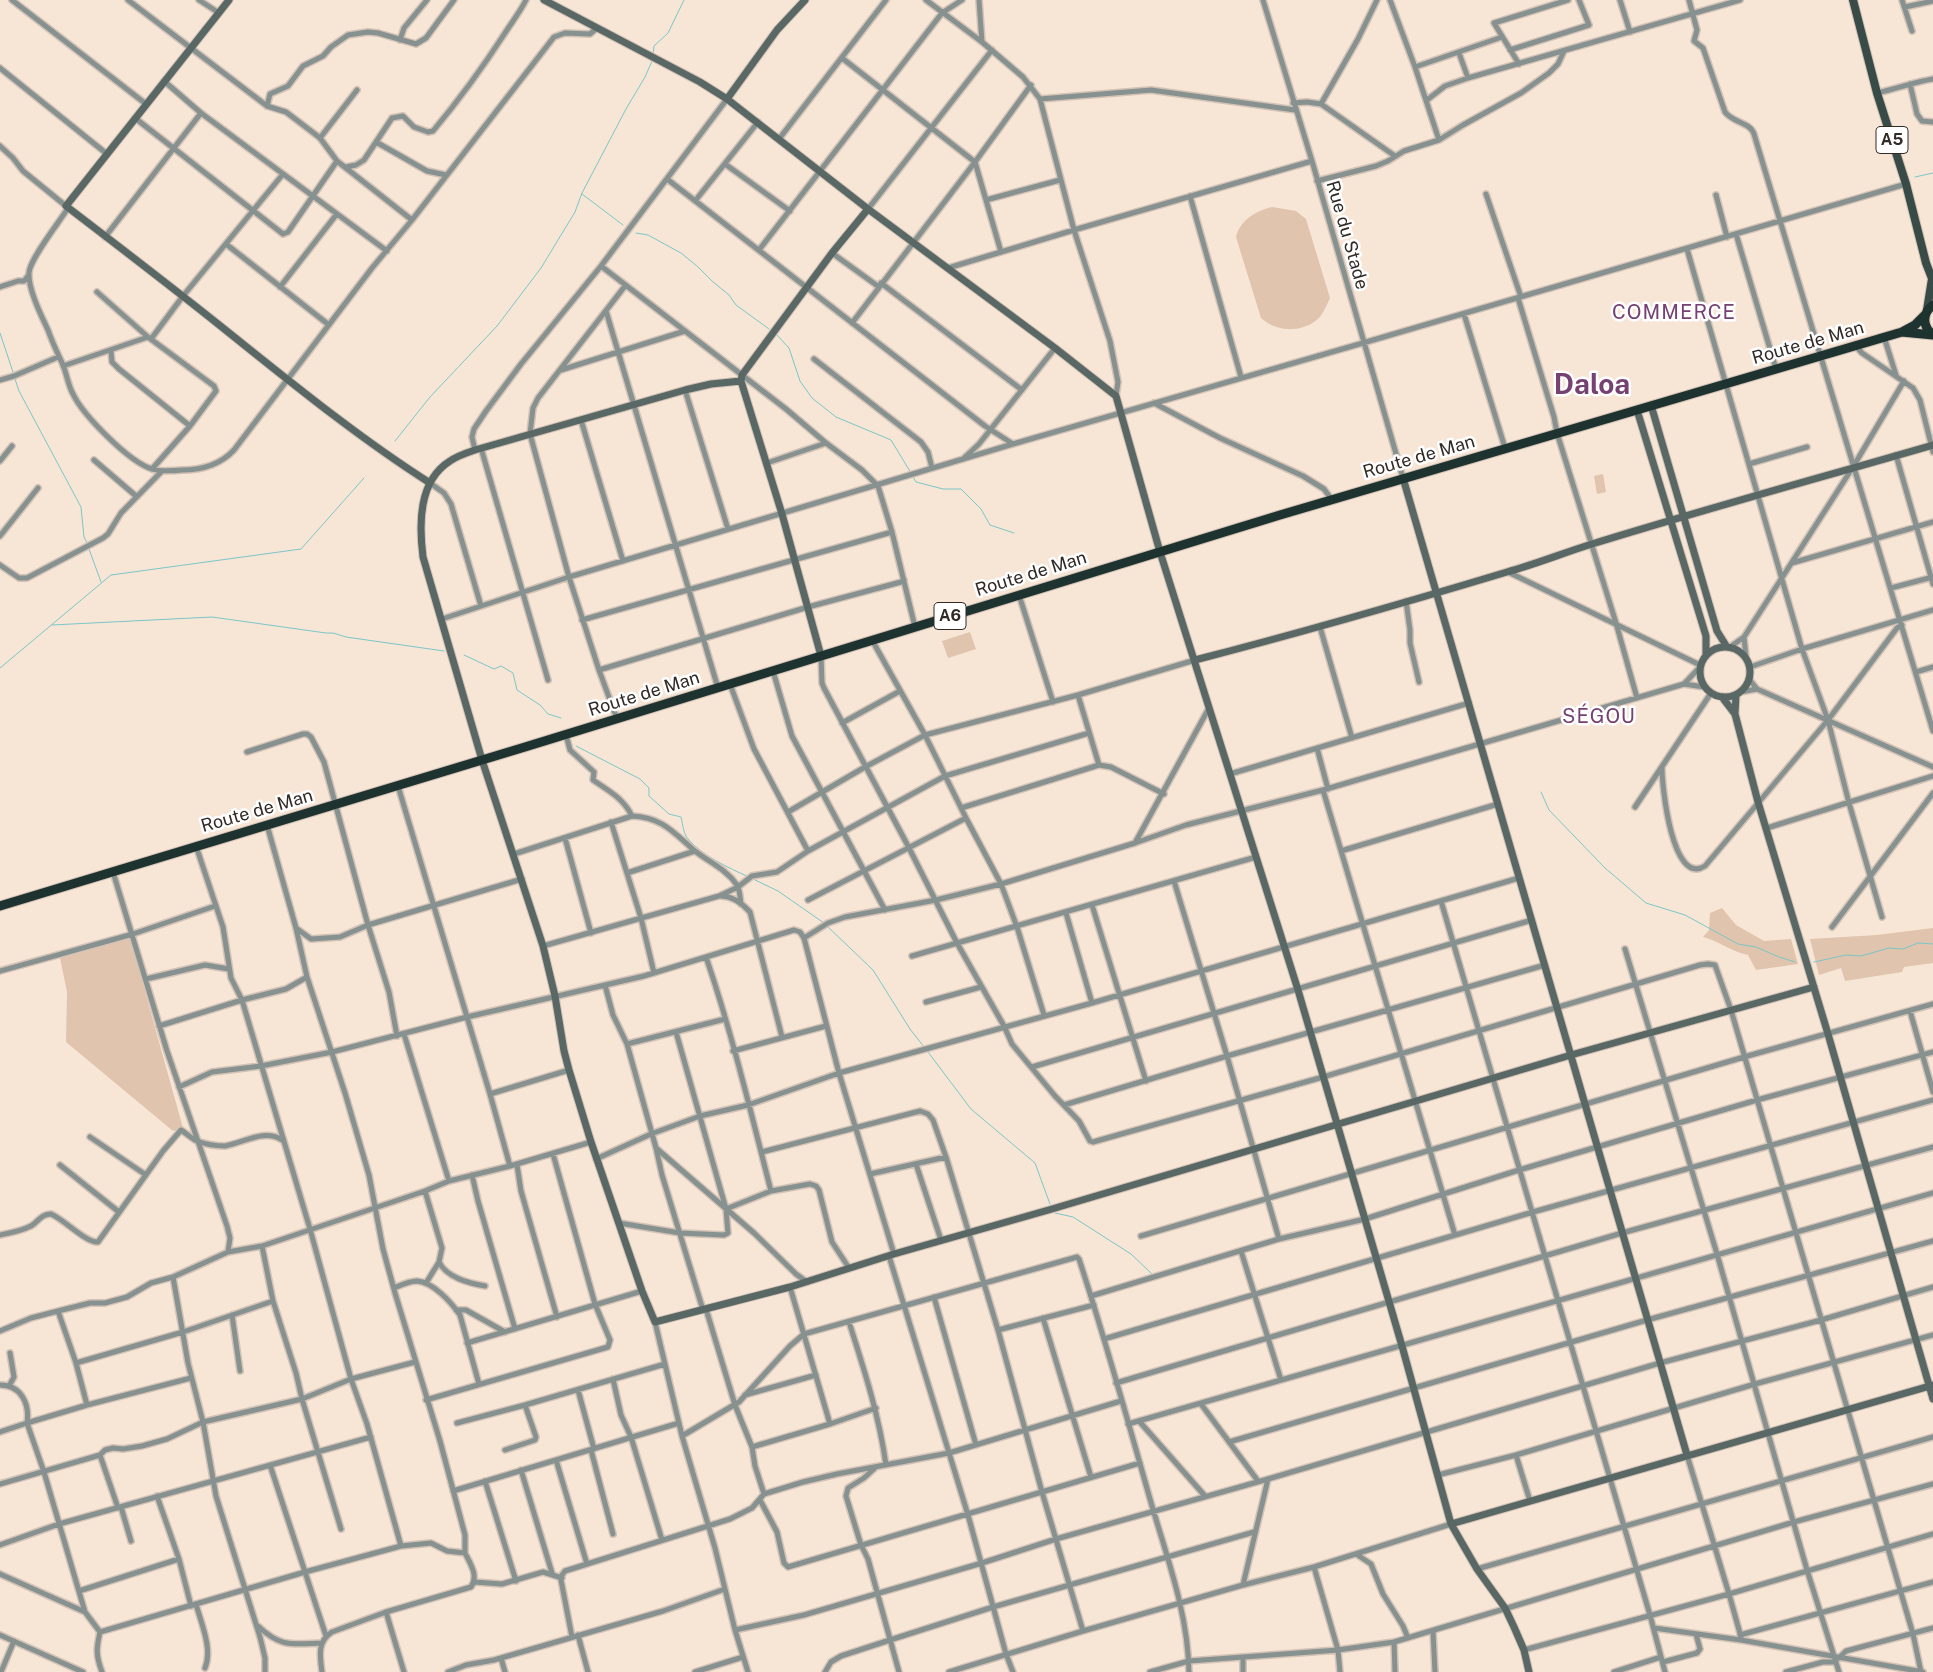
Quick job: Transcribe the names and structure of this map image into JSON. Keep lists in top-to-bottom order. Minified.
{"streets":{"highway":["Route de Man","A6"],"main road":["A5"],"street":["Rue du Stade"]},"crossings":[["A5","A6"],["Rue du Stade","Route de Man"],["Route de Man","A6"]],"districts":["COMMERCE","Daloa","SÉGOU"]}
